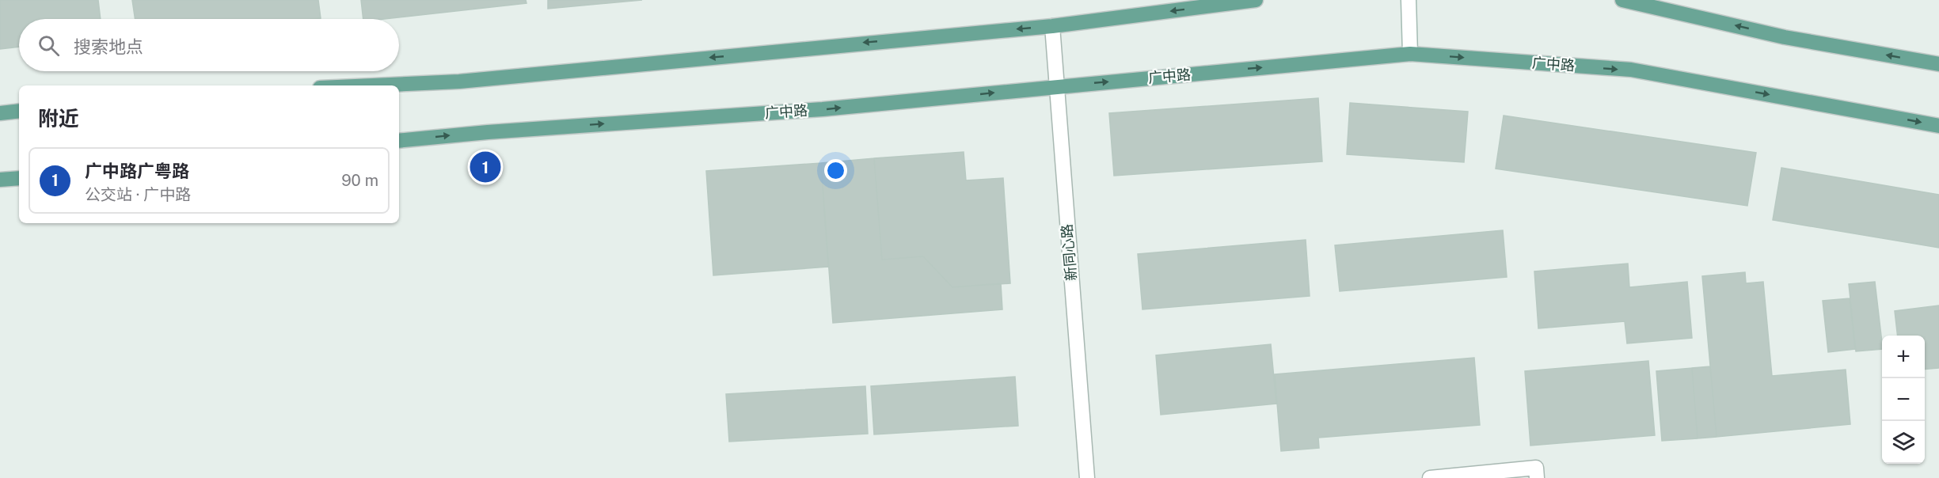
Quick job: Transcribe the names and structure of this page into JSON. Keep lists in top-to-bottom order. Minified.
{"streets":{"main road":["广中路"],"street":["新同心路"]},"crossings":[["广中路","新同心路"]],"page":{"search":"搜索地点","heading":"附近","list":[{"mark":"1","name":"广中路广粤路","note":"公交站 · 广中路","value":"90 m"}],"pins":"1","map_buttons":["+","−"]}}
